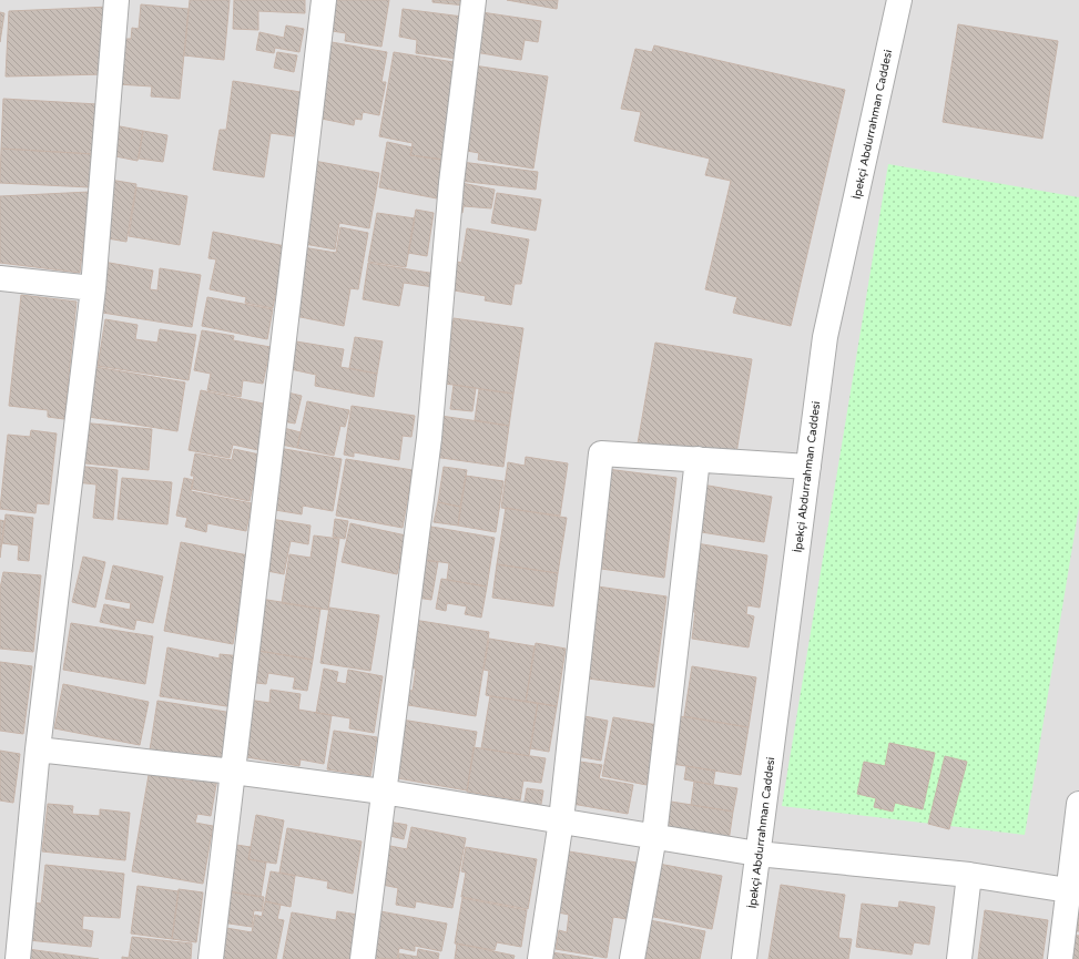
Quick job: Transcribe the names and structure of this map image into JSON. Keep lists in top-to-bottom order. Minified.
{"streets":{"street":["İpekçi Abdurrahman Caddesi"]}}
